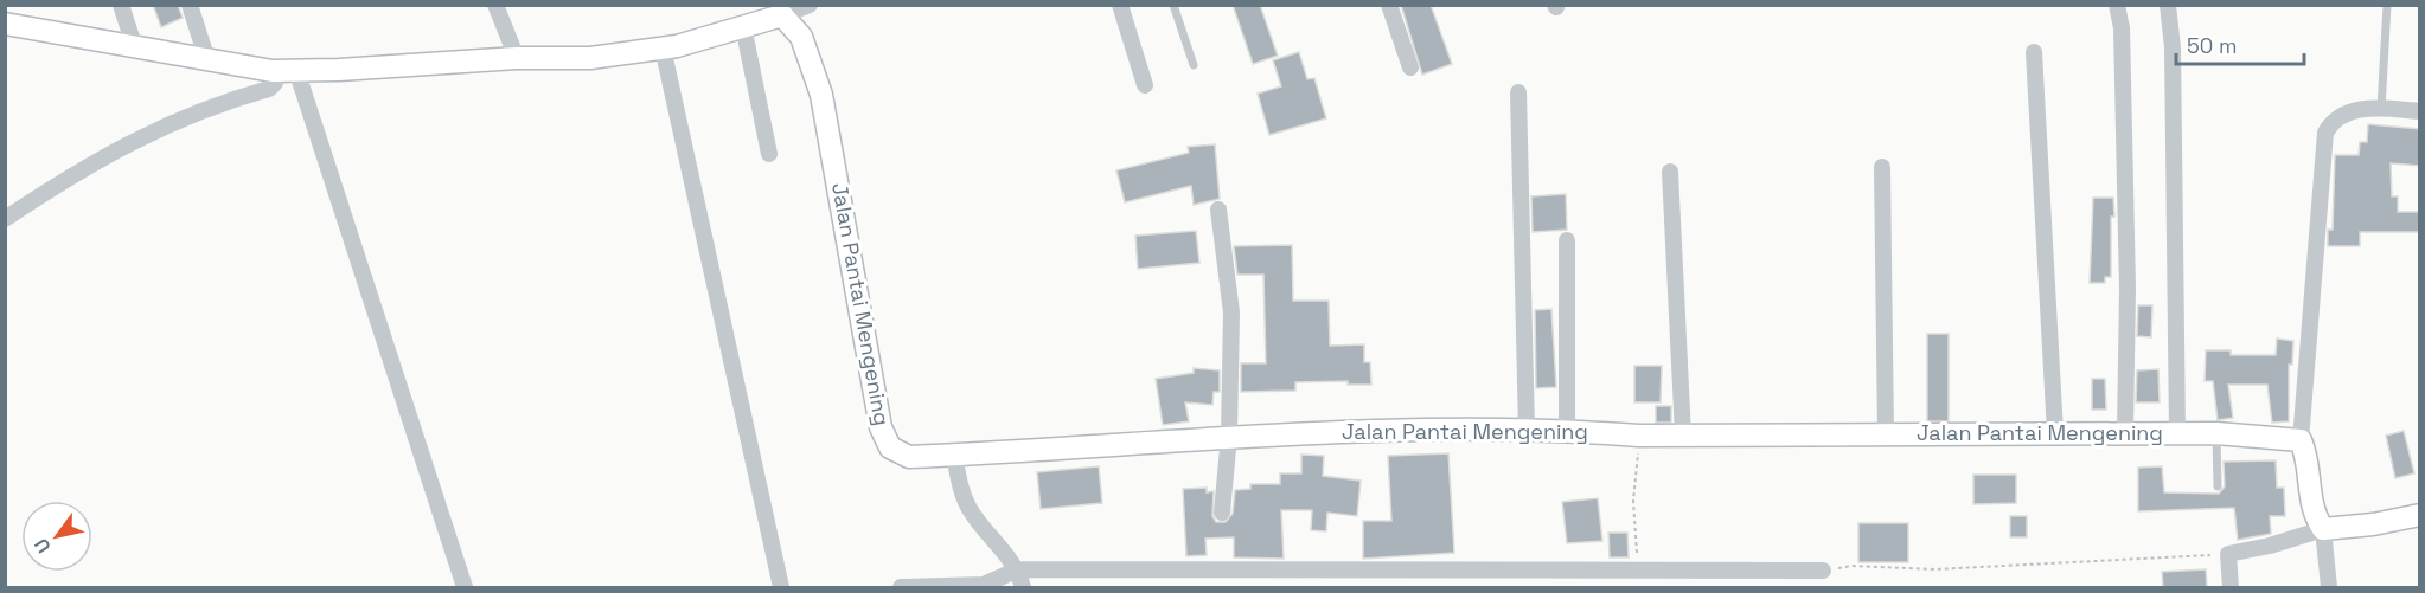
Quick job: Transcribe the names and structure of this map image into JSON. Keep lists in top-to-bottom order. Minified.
{"streets":{"street":["Jalan Pantai Mengening"]},"scale_bar":"50 m","north":"bottom left"}
